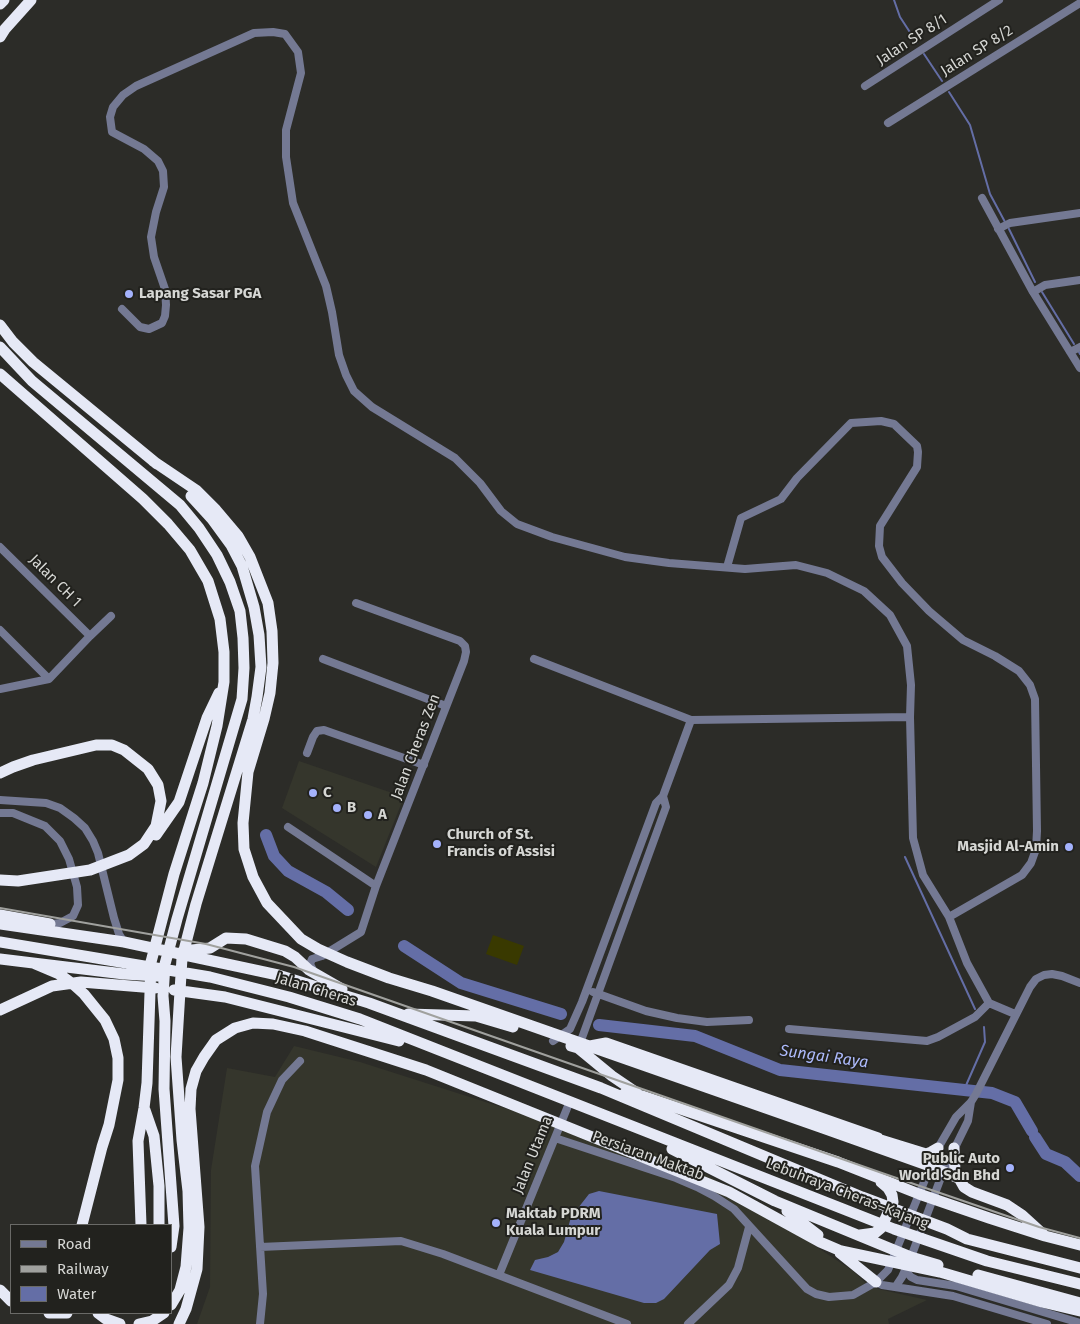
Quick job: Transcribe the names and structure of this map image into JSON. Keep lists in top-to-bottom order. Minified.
{"streets":{"highway":["Jalan Cheras","Lebuhraya Cheras–Kajang"],"street":["Jalan SP 8/1","Jalan SP 8/2","Jalan CH 1","Jalan Cheras Zen","Jalan Utama","Persiaran Maktab"]},"crossings":[["Jalan Cheras","Jalan Utama"],["Jalan Cheras","Lebuhraya Cheras–Kajang"],["Jalan Utama","Persiaran Maktab"]],"water":["Sungai Raya"],"places":["Lapang Sasar PGA","C","B","A","Church of St. Francis of Assisi","Masjid Al-Amin","Public Auto World Sdn Bhd","Maktab PDRM Kuala Lumpur"],"legend":["Road","Railway","Water"]}
